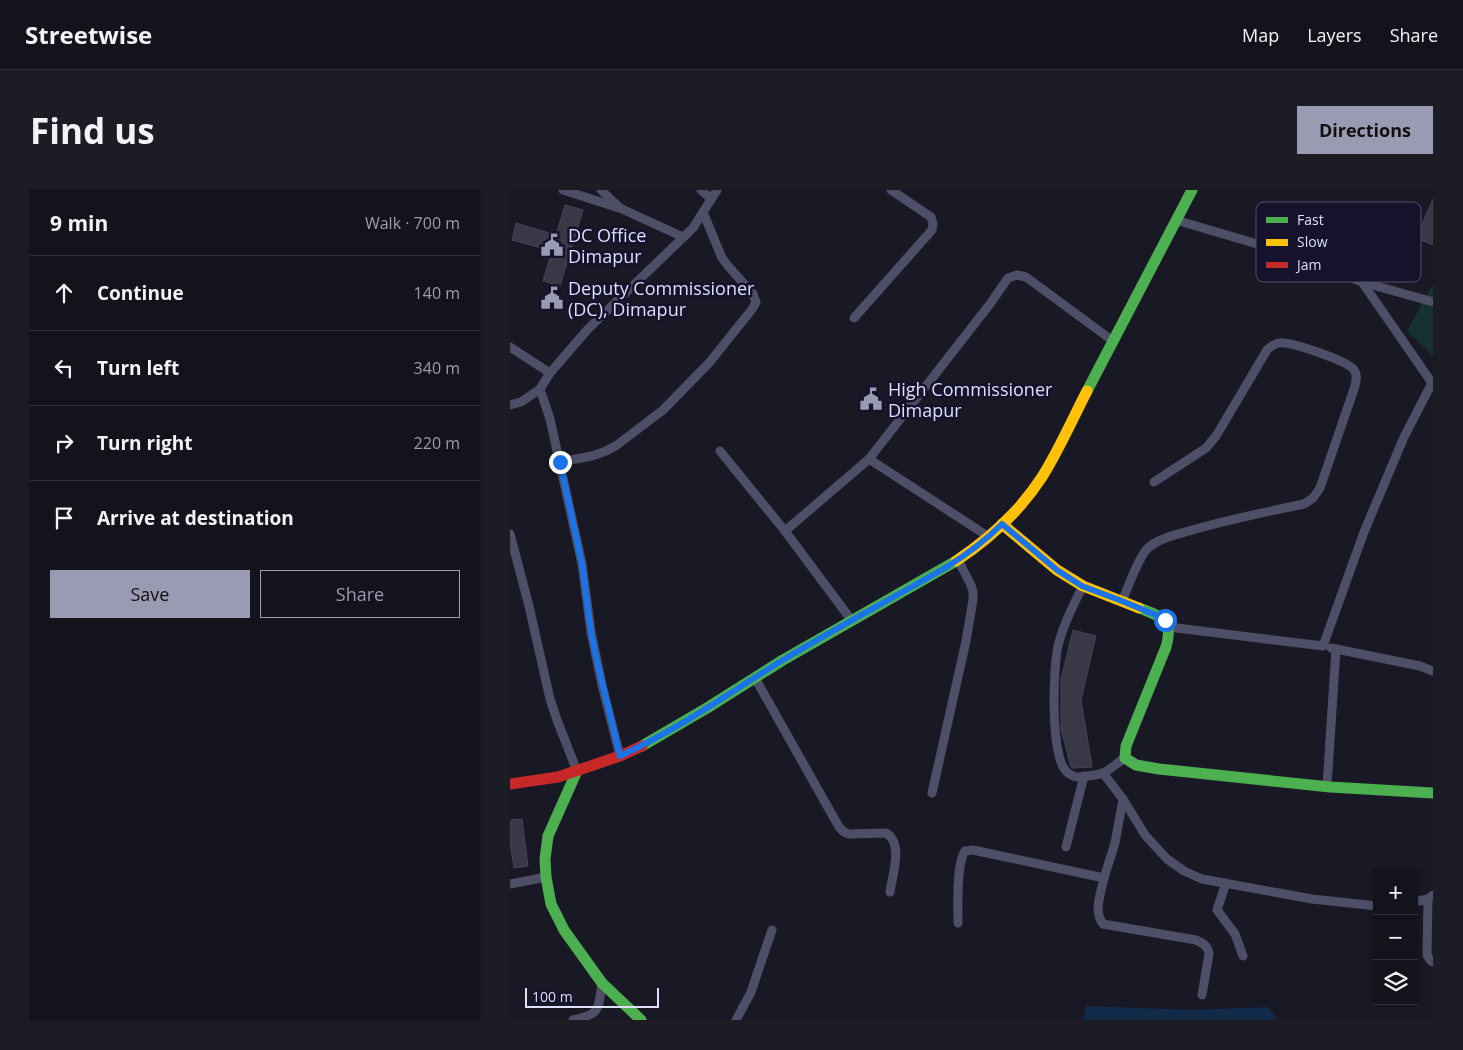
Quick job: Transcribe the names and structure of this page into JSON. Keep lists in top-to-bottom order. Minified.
{"places":{"public building":["DC Office Dimapur","Deputy Commissioner (DC), Dimapur","High Commissioner Dimapur"]},"legend":["Fast","Slow","Jam"],"scale_bar":"100 m","page":{"header":"Streetwise","nav":["Map","Layers","Share"],"buttons":["Directions",["Save","Share"]],"title":"Find us","heading":["9 min","Walk · 700 m"],"list":[["Continue","140 m"],["Turn left","340 m"],["Turn right","220 m"],"Arrive at destination"],"map_buttons":["+","−"],"scale":"100 m"}}
